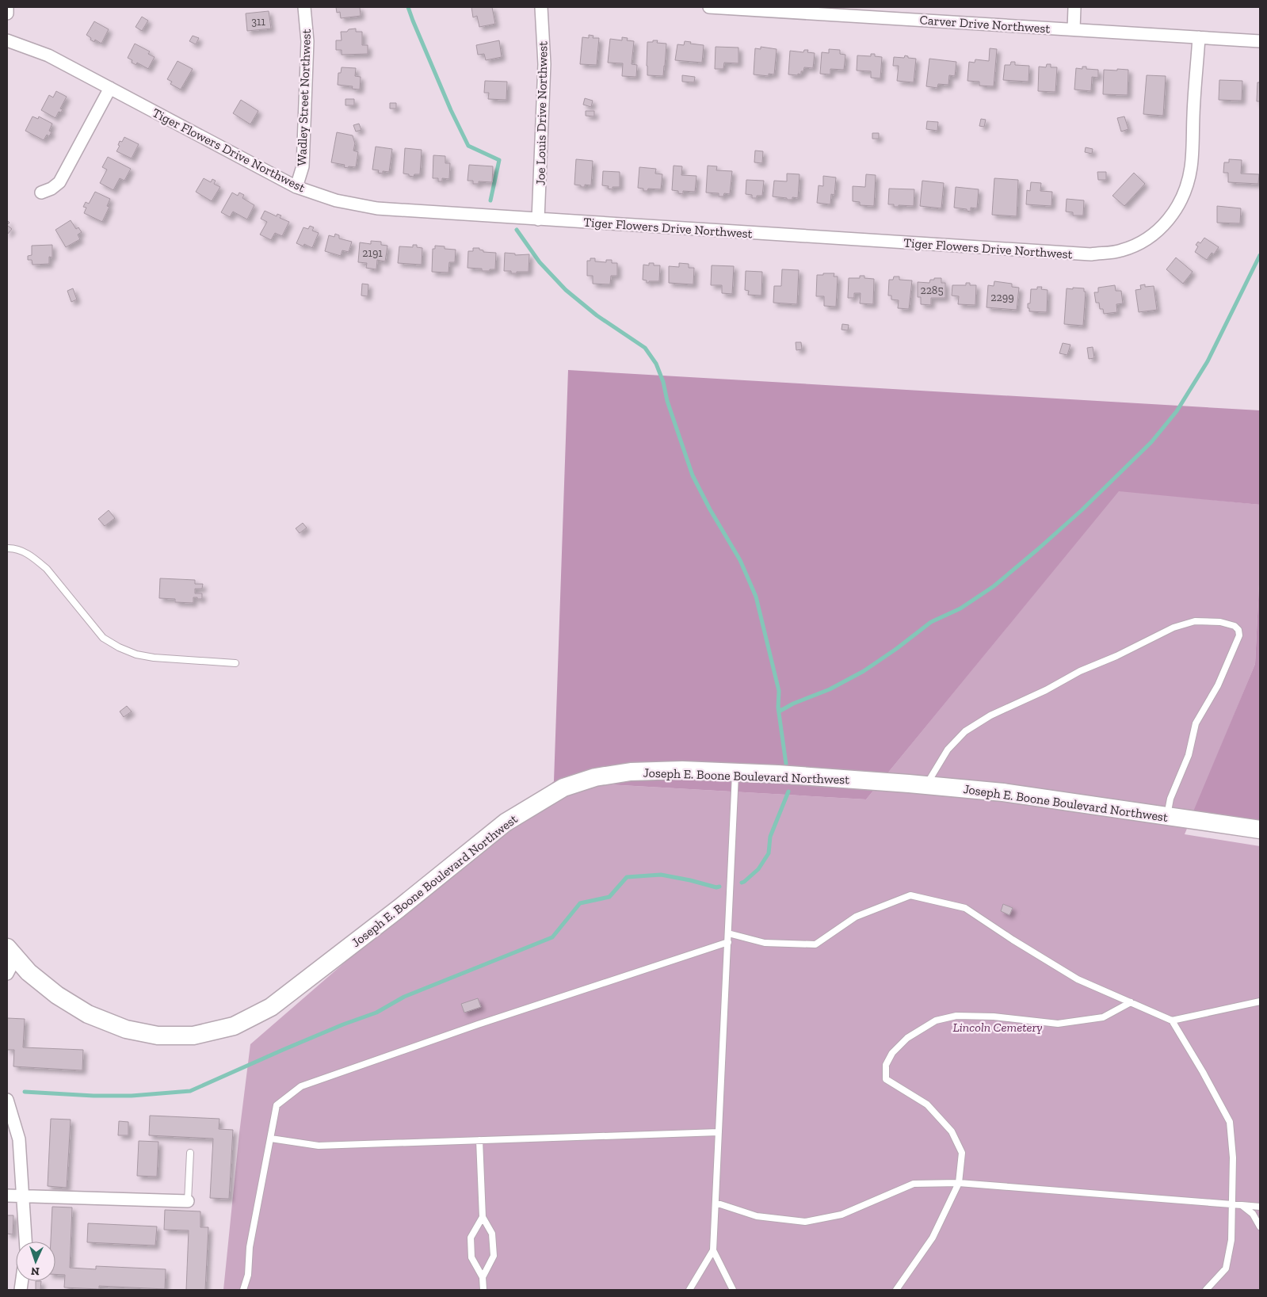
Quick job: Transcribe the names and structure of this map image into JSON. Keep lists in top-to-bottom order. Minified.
{"streets":{"main road":["Joseph E. Boone Boulevard Northwest"],"street":["Carver Drive Northwest","Wadley Street Northwest","Joe Louis Drive Northwest","Tiger Flowers Drive Northwest"]},"crossings":[["Carver Drive Northwest","Tiger Flowers Drive Northwest"],["Wadley Street Northwest","Tiger Flowers Drive Northwest"],["Joe Louis Drive Northwest","Tiger Flowers Drive Northwest"]],"parks":["Lincoln Cemetery"],"house_numbers":["311","2191","2285","2299"],"north":"bottom"}
